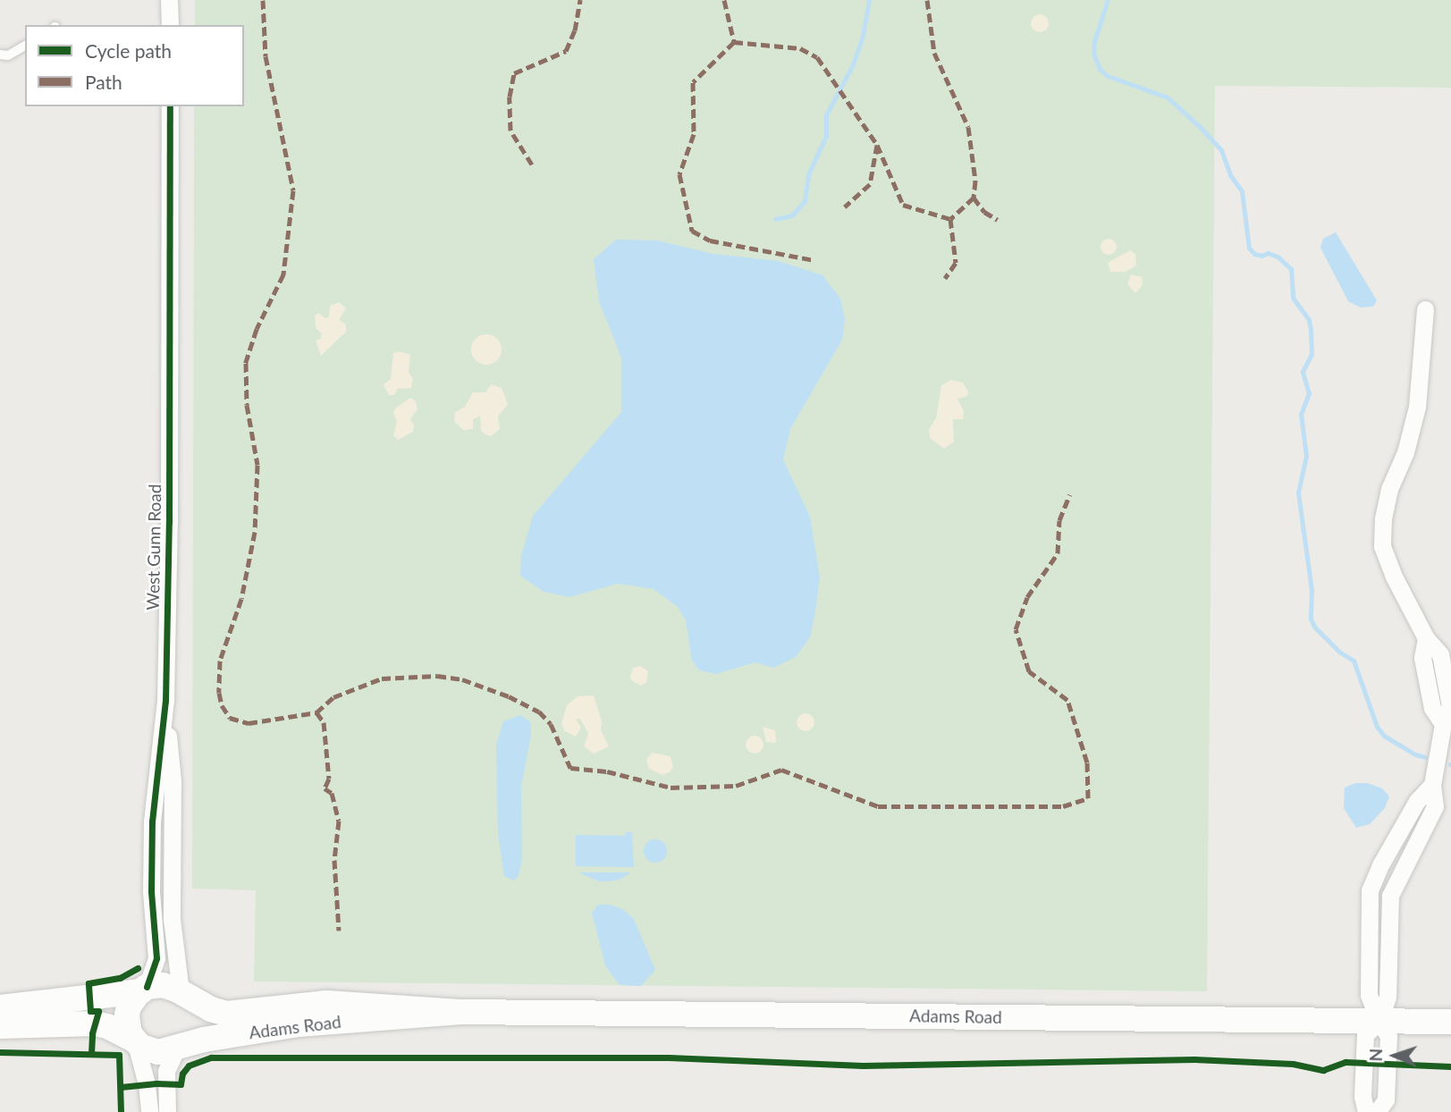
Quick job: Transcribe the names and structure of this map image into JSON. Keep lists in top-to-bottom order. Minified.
{"streets":{"main road":["West Gunn Road","Adams Road"]},"crossings":[["West Gunn Road","Adams Road"]],"legend":["Cycle path","Path"],"north":"left"}
